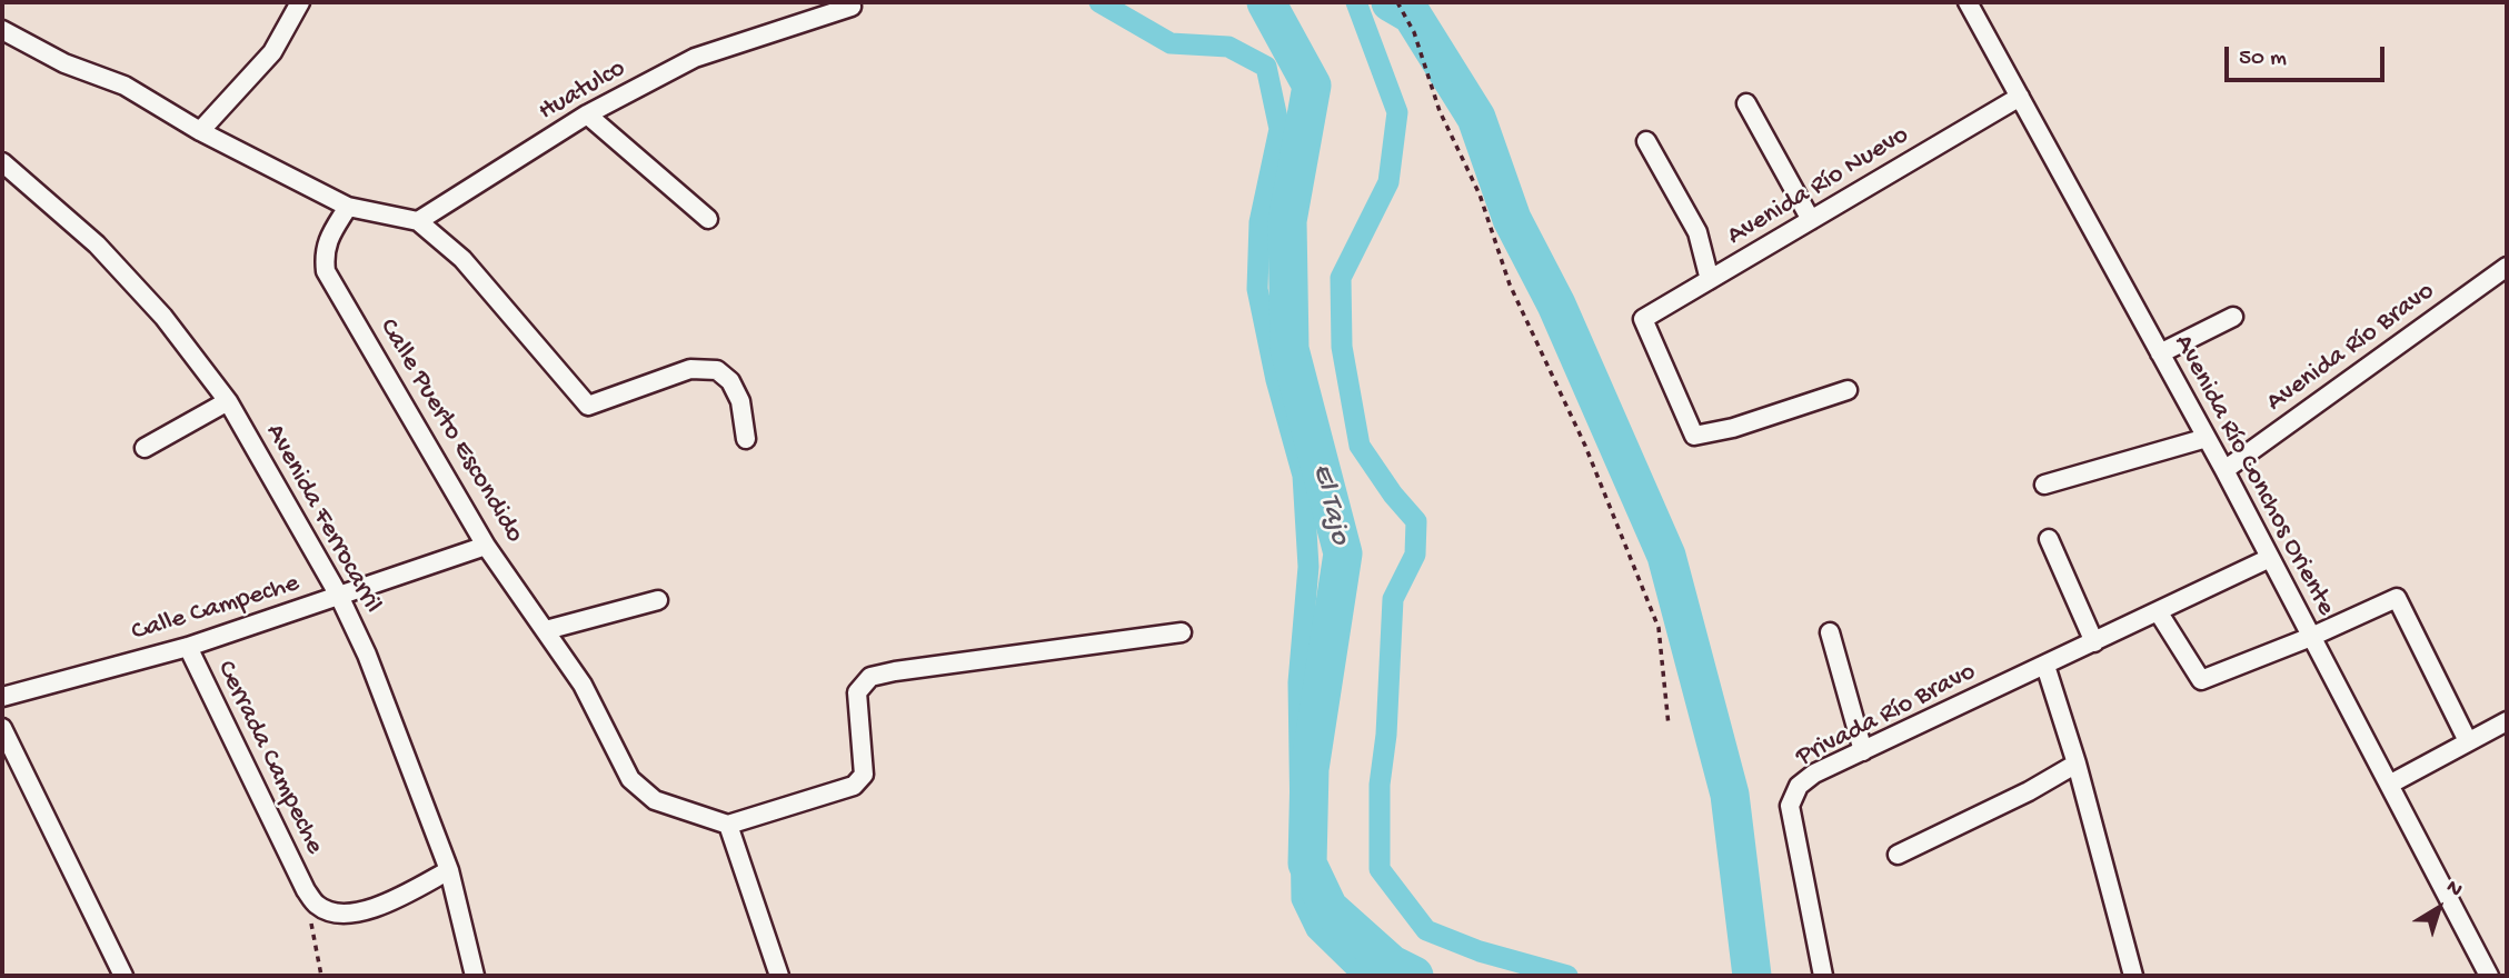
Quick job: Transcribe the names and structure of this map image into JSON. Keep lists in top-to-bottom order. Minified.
{"streets":{"street":["Huatulco","Avenida Río Nuevo","Avenida Río Bravo","Calle Puerto Escondido","Avenida Río Conchos Oriente","Avenida Ferrocarril","Calle Campeche","Privada Río Bravo","Cerrada Campeche"]},"crossings":[["Avenida Río Nuevo","Avenida Río Conchos Oriente"],["Avenida Río Bravo","Avenida Río Conchos Oriente"],["Calle Puerto Escondido","Calle Campeche"],["Avenida Río Conchos Oriente","Privada Río Bravo"],["Avenida Ferrocarril","Calle Campeche"],["Calle Campeche","Cerrada Campeche"]],"water":["El Tajo"],"scale_bar":"50 m","north":"top right"}
